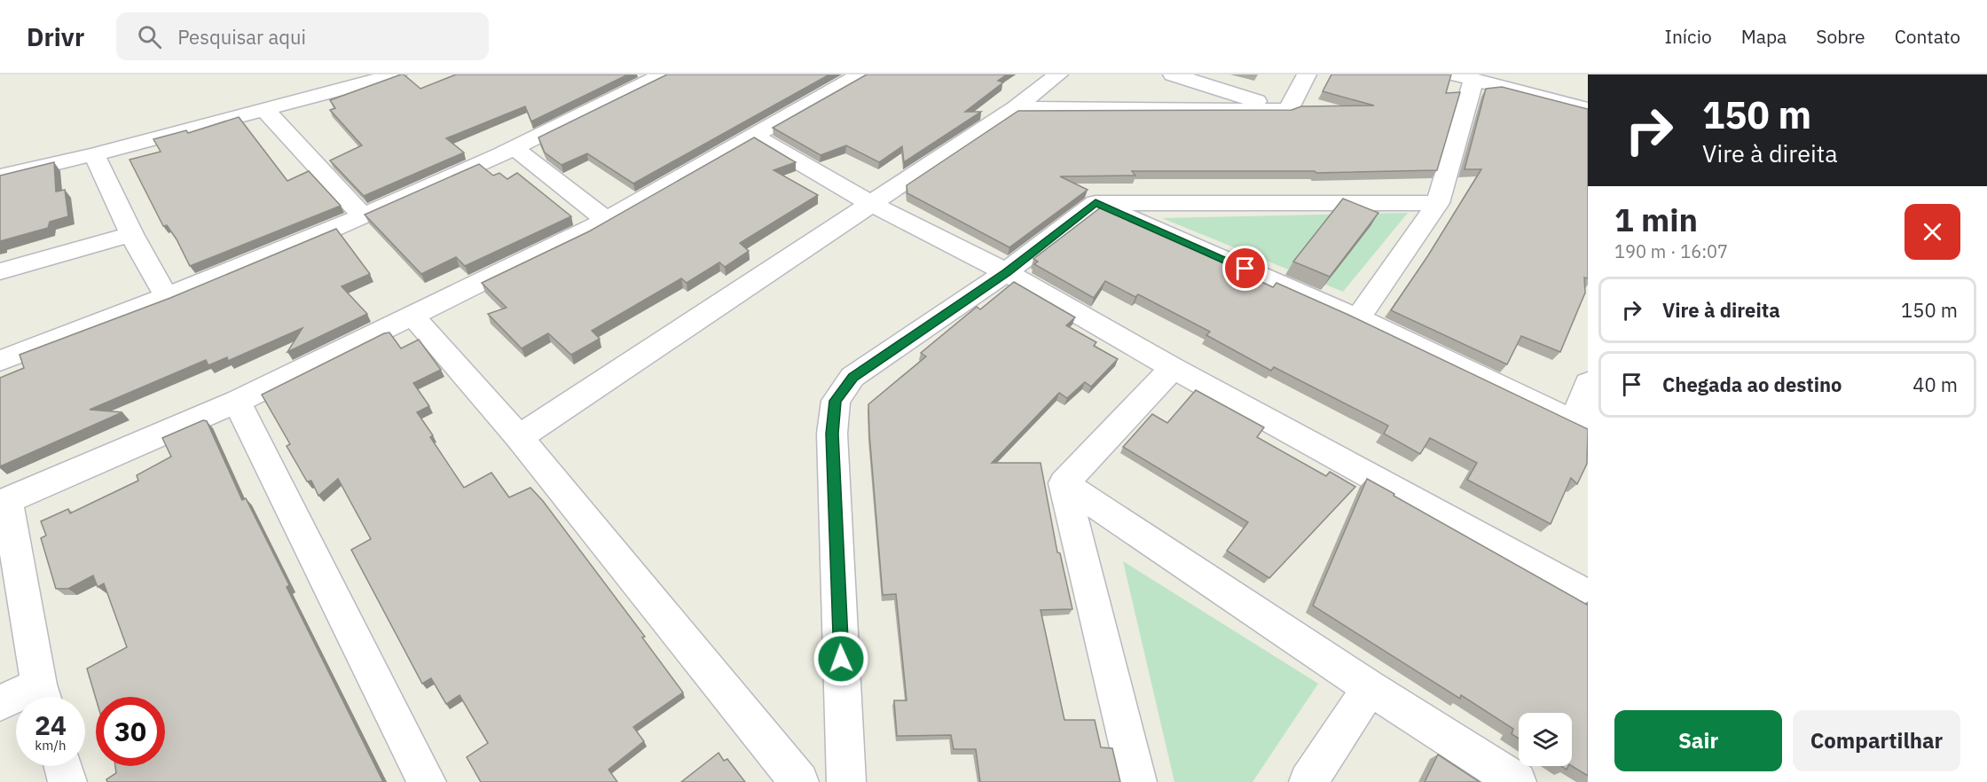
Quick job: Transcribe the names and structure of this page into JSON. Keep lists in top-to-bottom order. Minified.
{"page":{"header":"Drivr","search":"Pesquisar aqui","nav":["Início","Mapa","Sobre","Contato"],"turn":["150 m","Vire à direita"],"heading":["1 min","190 m · 16:07"],"list":[{"name":"Vire à direita","value":"150 m"},{"name":"Chegada ao destino","value":"40 m"}],"speed":"24 km/h","limit":"30","buttons":["Sair","Compartilhar"]}}
